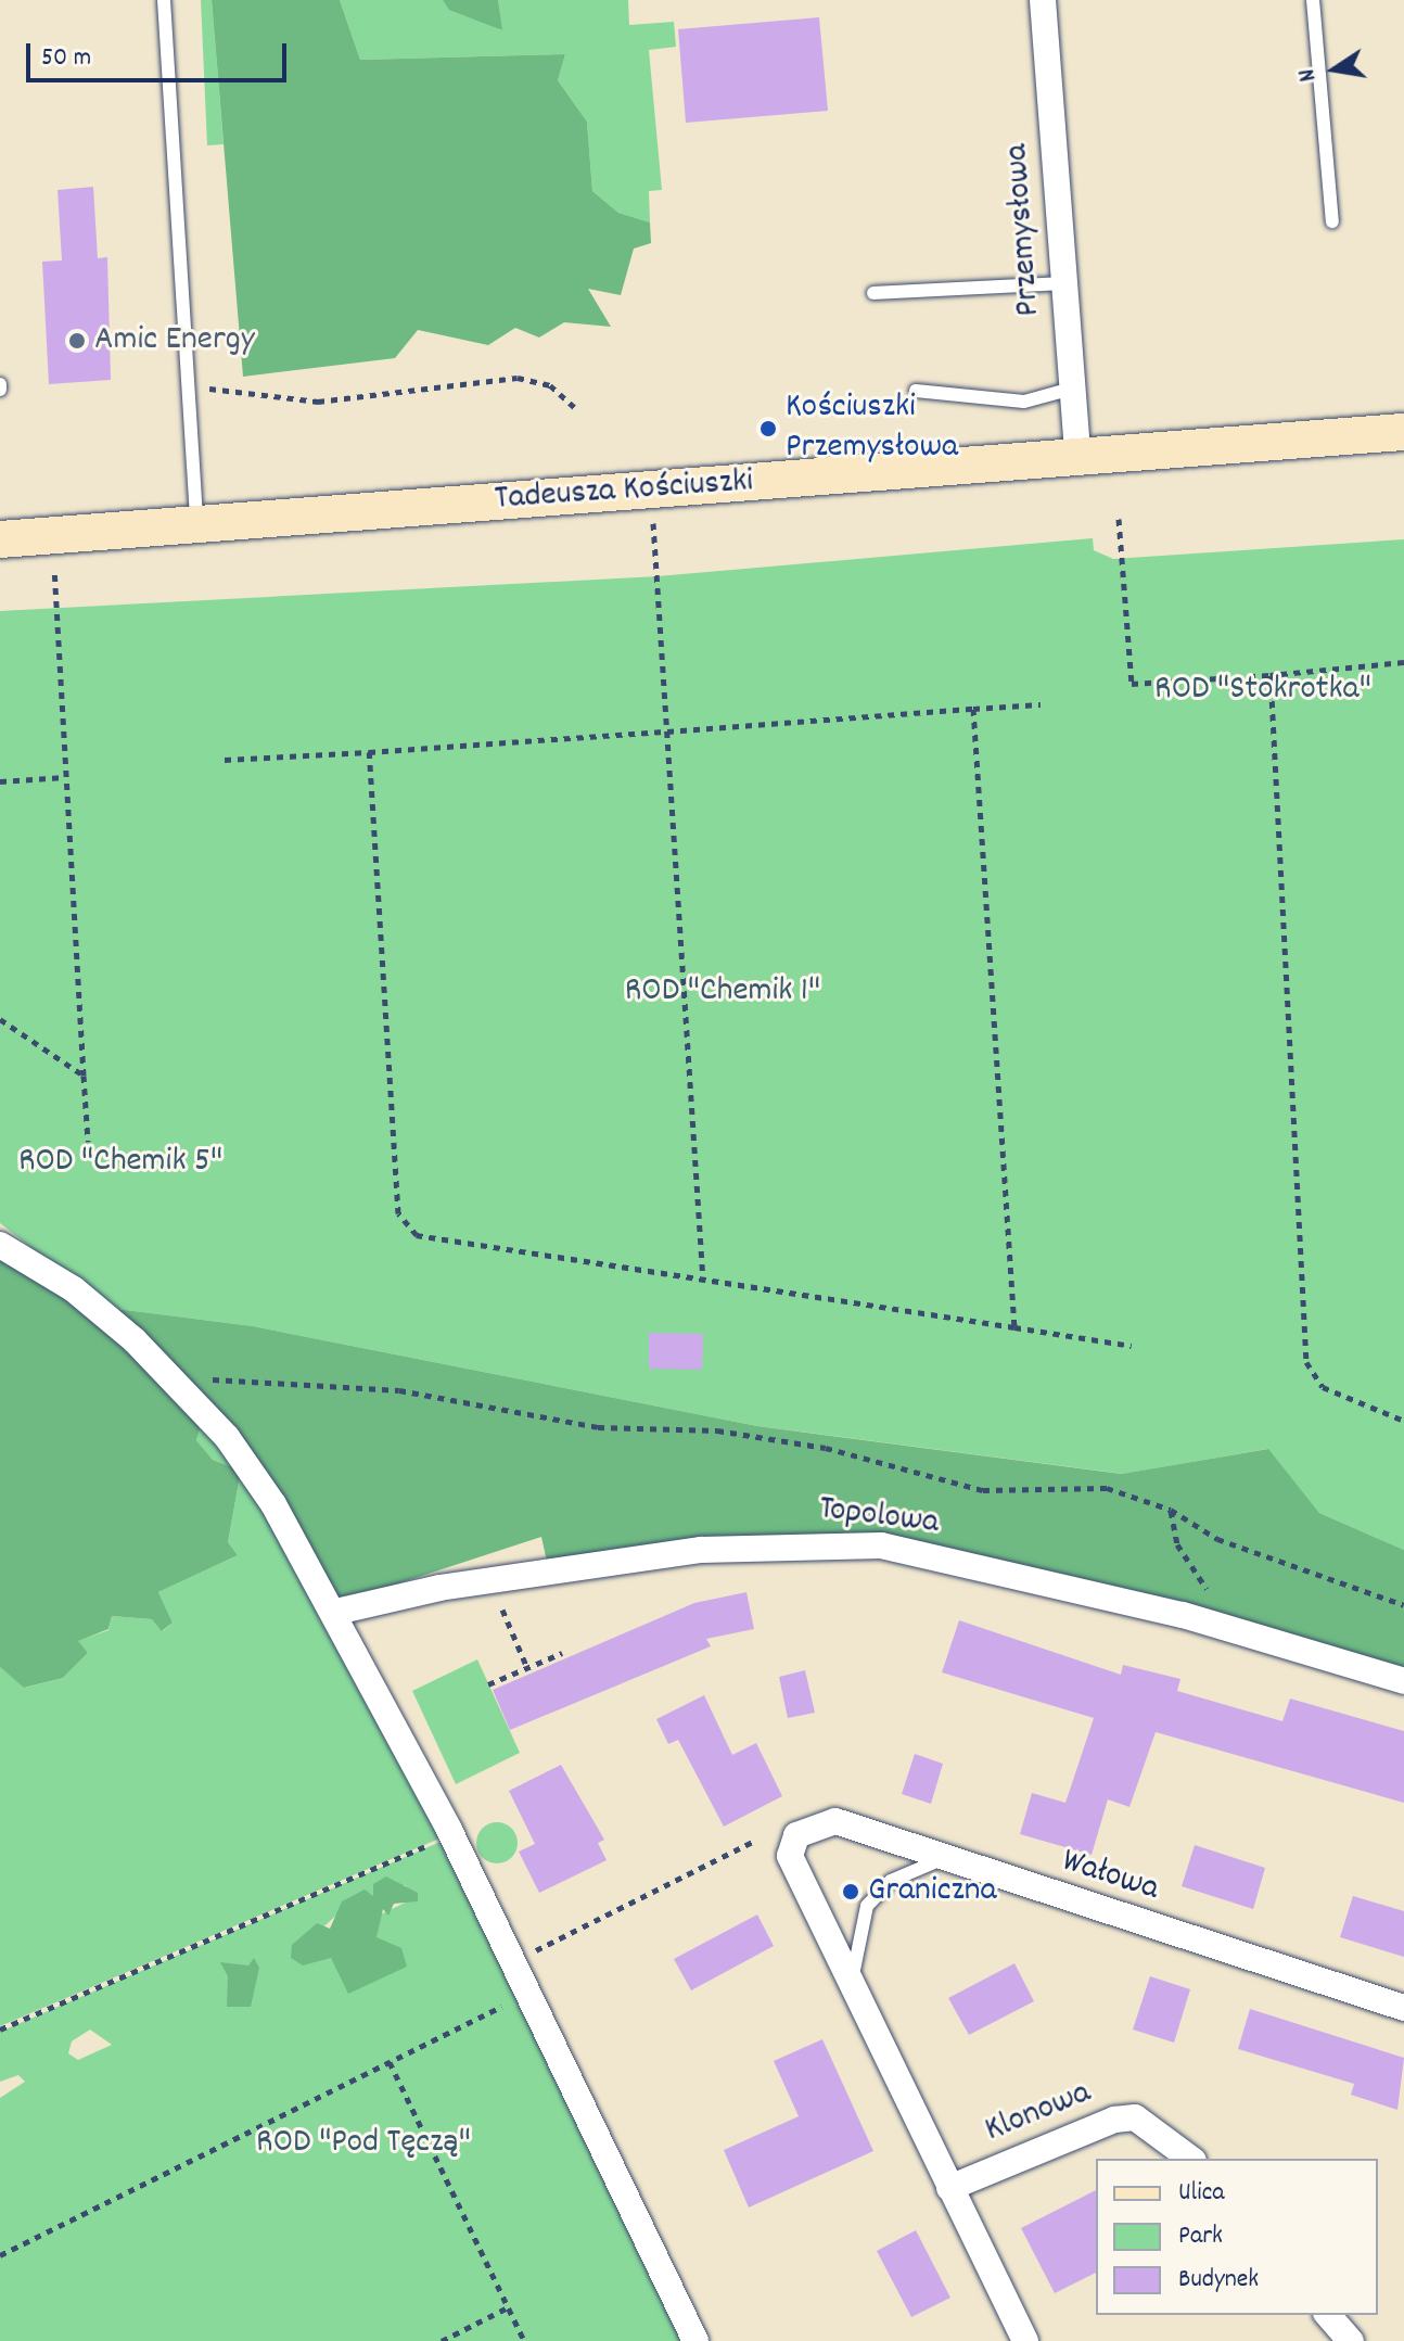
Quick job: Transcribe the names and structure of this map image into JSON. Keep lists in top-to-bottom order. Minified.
{"streets":{"main road":["Tadeusza Kościuszki"],"street":["Przemysłowa","Topolowa","Wałowa","Klonowa"]},"crossings":[["Przemysłowa","Tadeusza Kościuszki"]],"parks":["ROD \"Stokrotka\"","ROD \"Chemik 1\"","ROD \"Chemik 5\"","ROD \"Pod Tęczą\""],"places":["Amic Energy","Kościuszki Przemysłowa","Graniczna"],"legend":["Ulica","Park","Budynek"],"scale_bar":"50 m","north":"left"}
